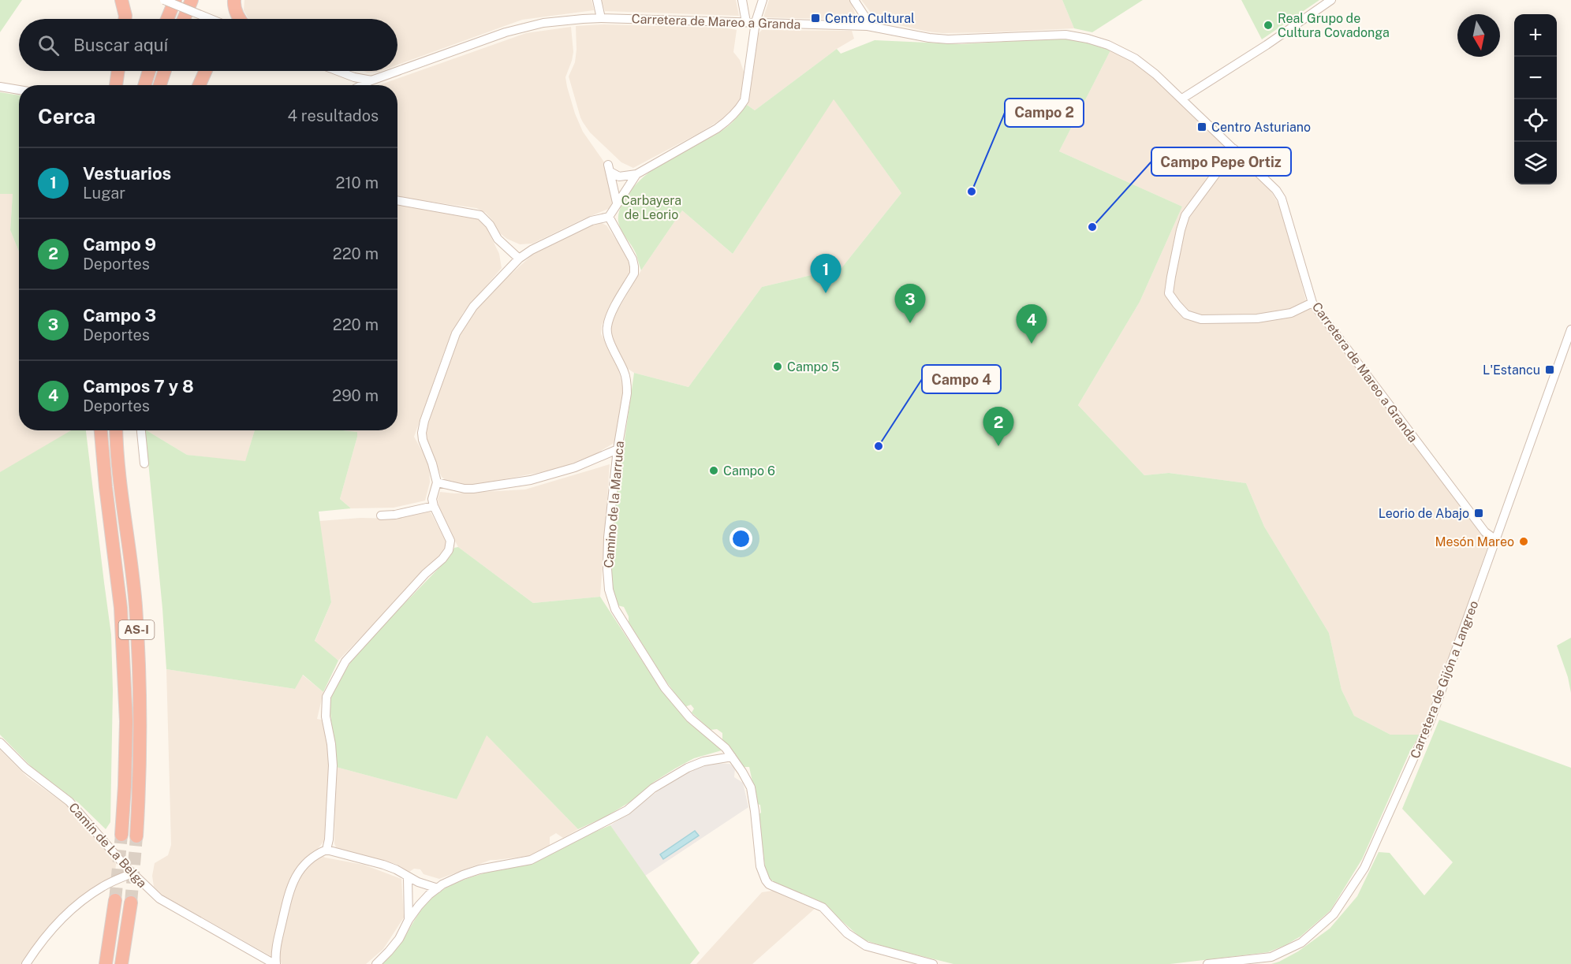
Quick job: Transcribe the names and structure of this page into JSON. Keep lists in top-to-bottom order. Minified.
{"streets":{"highway":["AS-I"],"street":["Carretera de Mareo a Granda","Camino de la Marruca","Carretera de Gijón a Langreo","Camín de La Belga"]},"crossings":[["Carretera de Mareo a Granda","Carretera de Gijón a Langreo"]],"parks":["Carbayera de Leorio"],"places":{"transit":["Centro Cultural","Centro Asturiano","L'Estancu","Leorio de Abajo"],"other":["Real Grupo de Cultura Covadonga","Campo 2","Campo Pepe Ortiz","Campo 5","Campo 4","Campo 6","Mesón Mareo"]},"north":"bottom","page":{"map_buttons":["+","−"],"search":"Buscar aquí","heading":["Cerca","4 resultados"],"list":[{"mark":"1","name":"Vestuarios","note":"Lugar","value":"210 m"},{"mark":"2","name":"Campo 9","note":"Deportes","value":"220 m"},{"mark":"3","name":"Campo 3","note":"Deportes","value":"220 m"},{"mark":"4","name":"Campos 7 y 8","note":"Deportes","value":"290 m"}],"pins":["1","3","4","2"]}}
